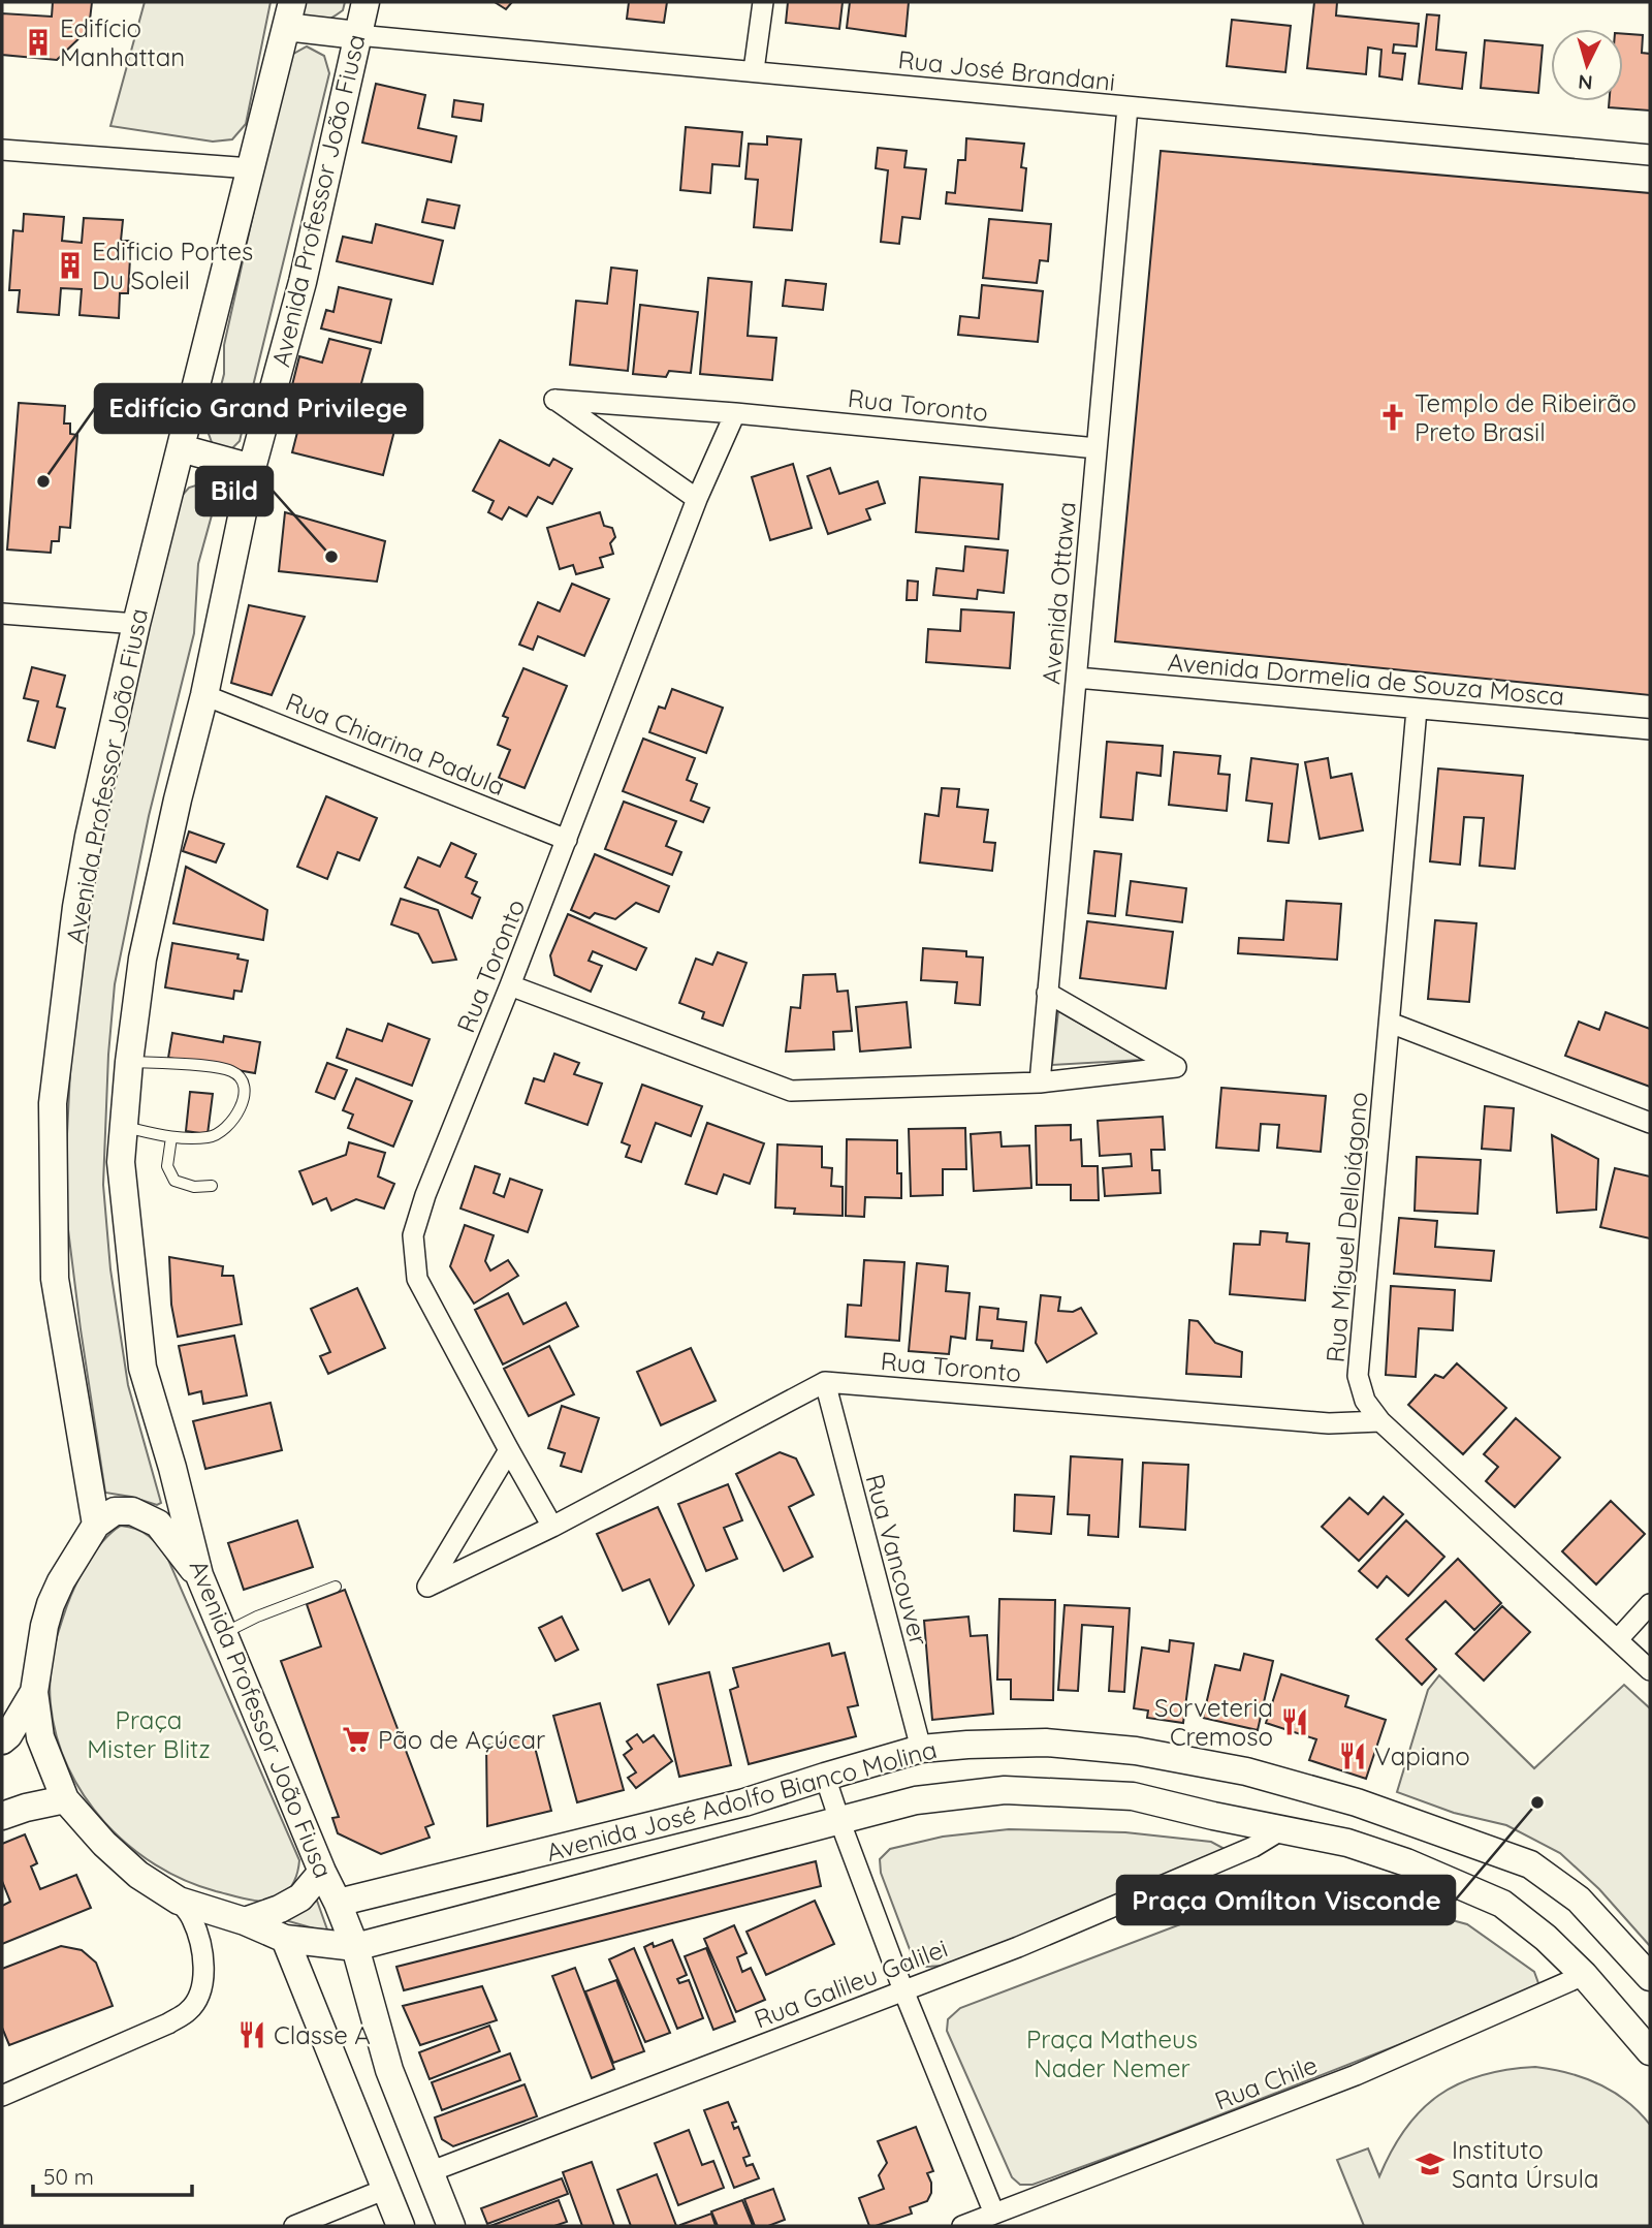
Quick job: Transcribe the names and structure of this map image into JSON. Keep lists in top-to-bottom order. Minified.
{"streets":{"main road":["Avenida Professor João Fiusa","Avenida José Adolfo Bianco Molina"],"street":["Rua José Brandani","Rua Toronto","Avenida Ottawa","Avenida Dormelia de Souza Mosca","Rua Chiarina Padula","Rua Miguel Delloiágono","Rua Vancouver","Rua Galileu Galilei","Rua Chile"]},"crossings":[["Rua José Brandani","Avenida Professor João Fiusa"],["Rua José Brandani","Avenida Ottawa"],["Avenida Professor João Fiusa","Rua Chiarina Padula"],["Avenida Professor João Fiusa","Avenida José Adolfo Bianco Molina"],["Avenida Professor João Fiusa","Rua Galileu Galilei"],["Rua Toronto","Avenida Ottawa"],["Rua Toronto","Rua Chiarina Padula"],["Rua Toronto","Rua Miguel Delloiágono"],["Rua Toronto","Rua Vancouver"],["Avenida Ottawa","Avenida Dormelia de Souza Mosca"],["Avenida Dormelia de Souza Mosca","Rua Miguel Delloiágono"],["Rua Vancouver","Avenida José Adolfo Bianco Molina"],["Avenida José Adolfo Bianco Molina","Rua Galileu Galilei"],["Avenida José Adolfo Bianco Molina","Rua Chile"]],"parks":["Praça Mister Blitz","Praça Matheus Nader Nemer"],"places":{"building":["Edifício Manhattan","Edificio Portes Du Soleil"],"church":["Templo de Ribeirão Preto Brasil"],"other":["Edifício Grand Privilege","Bild","Praça Omílton Visconde"],"restaurant":["Sorveteria Cremoso","Vapiano","Classe A"],"supermarket":["Pão de Açúcar"],"school or university":["Instituto Santa Úrsula"]},"scale_bar":"50 m","north":"bottom"}
